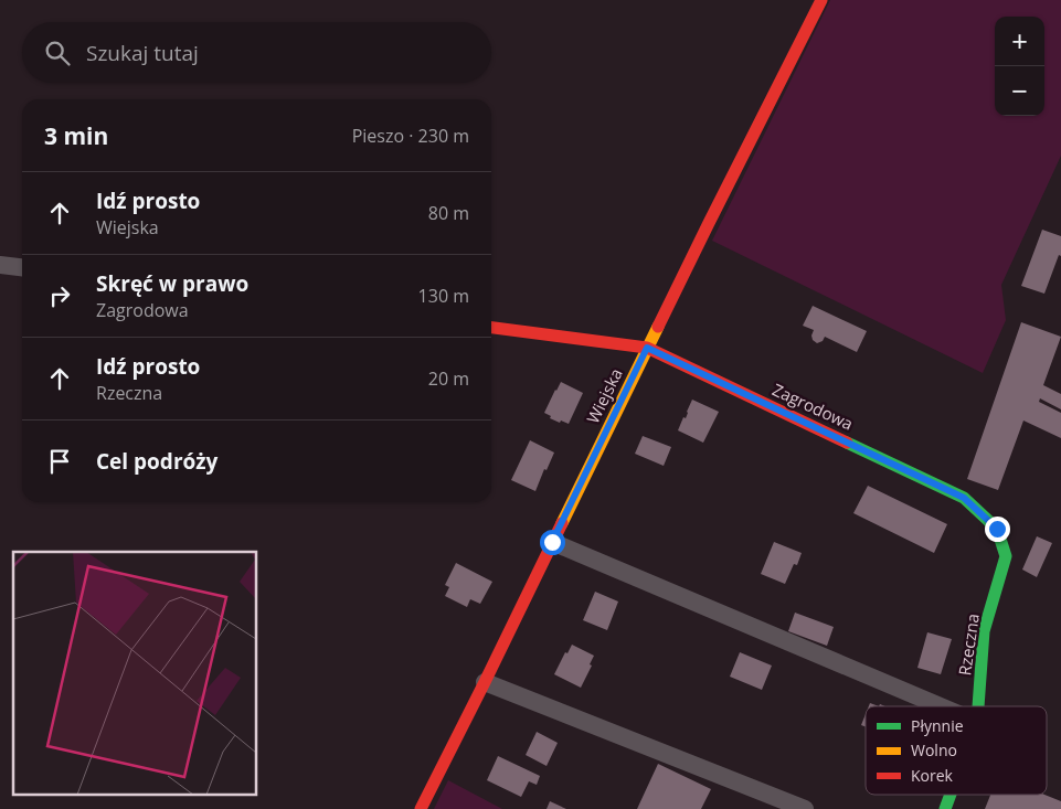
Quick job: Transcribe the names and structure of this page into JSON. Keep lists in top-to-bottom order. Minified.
{"streets":{"street":["Wiejska","Zagrodowa","Rzeczna"]},"crossings":[["Wiejska","Zagrodowa"],["Zagrodowa","Rzeczna"]],"legend":["Płynnie","Wolno","Korek"],"page":{"map_buttons":["+","−"],"search":"Szukaj tutaj","heading":["3 min","Pieszo · 230 m"],"list":[["Idź prosto","Wiejska","80 m"],["Skręć w prawo","Zagrodowa","130 m"],["Idź prosto","Rzeczna","20 m"],"Cel podróży"]}}
